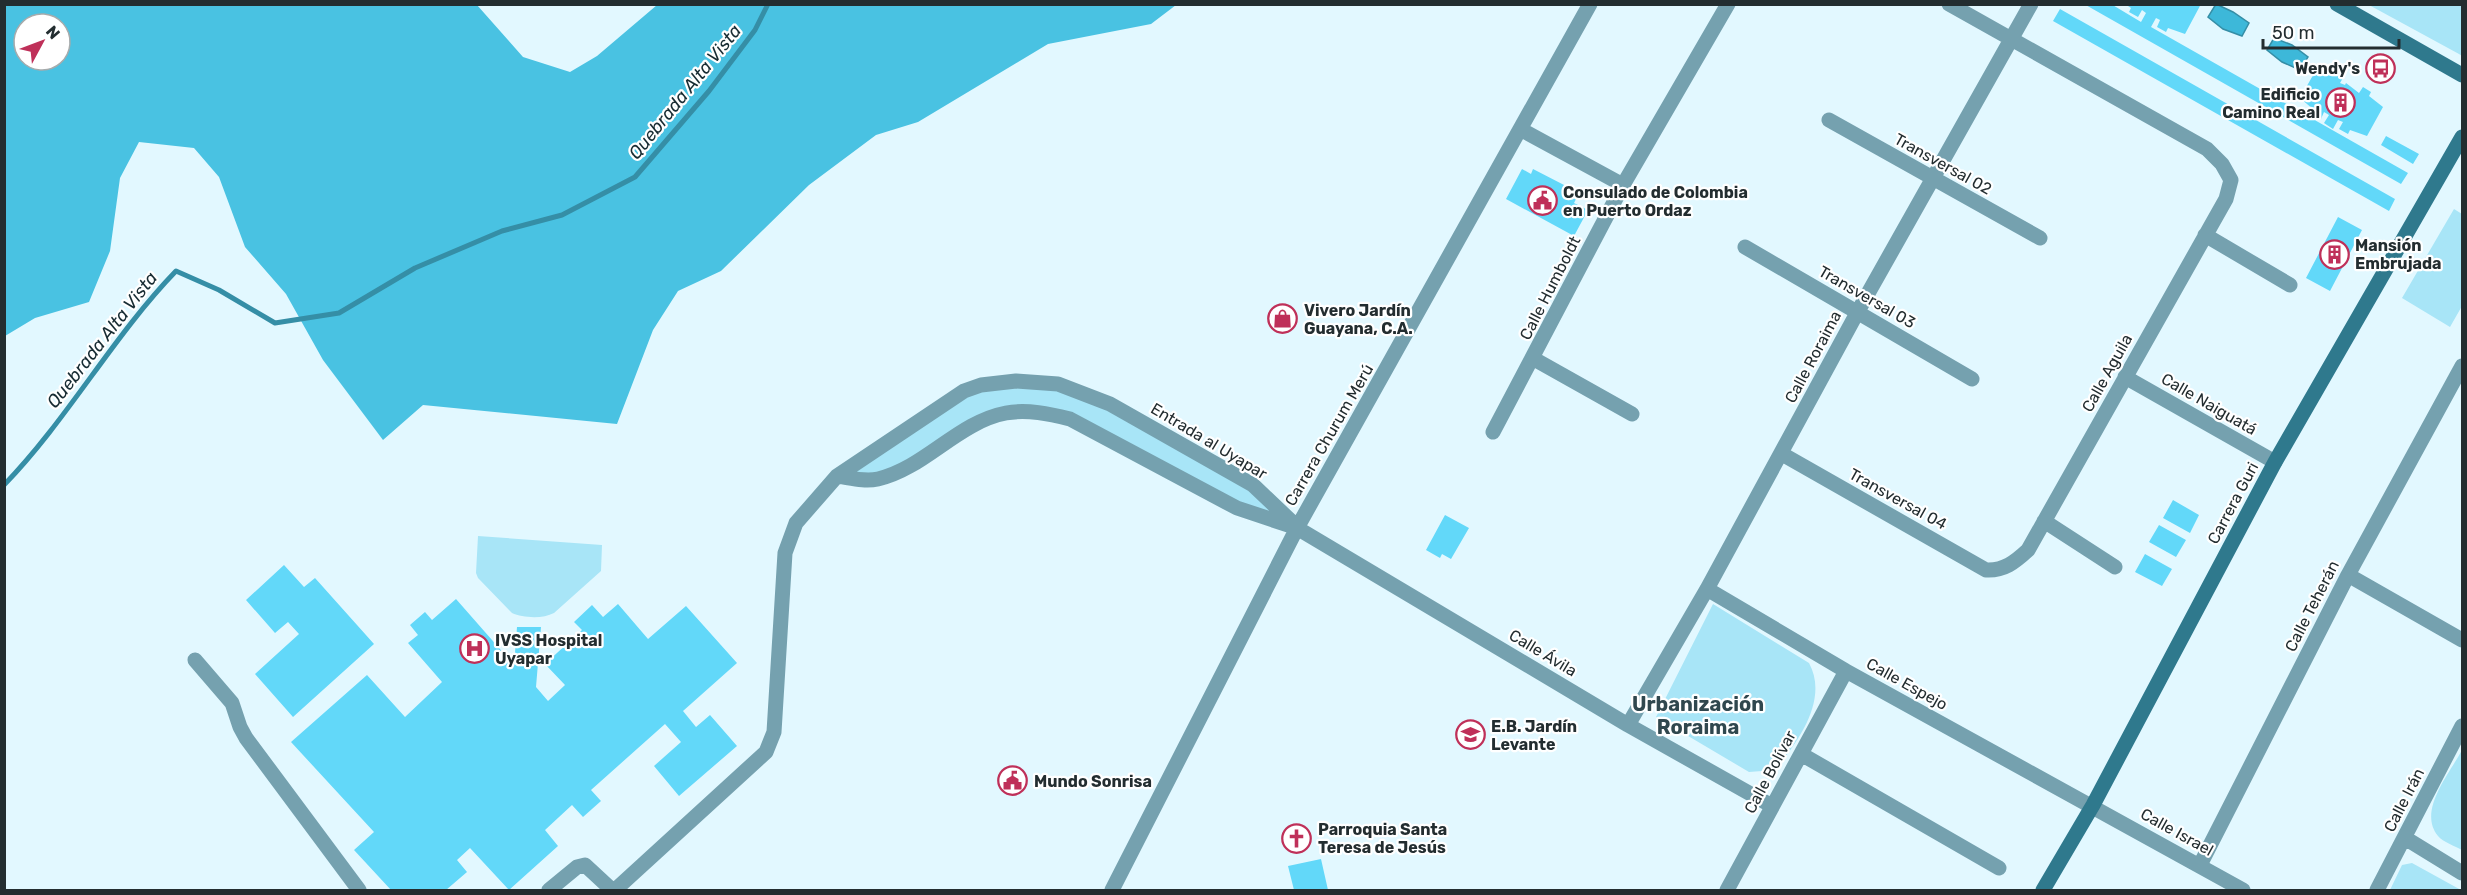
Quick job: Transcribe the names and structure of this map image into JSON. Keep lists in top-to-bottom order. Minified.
{"streets":{"street":["Transversal 02","Calle Humboldt","Transversal 03","Calle Roraima","Calle Aguila","Calle Naiguatá","Carrera Churum Merú","Entrada al Uyapar","Transversal 04","Carrera Guri","Calle Teherán","Calle Ávila","Calle Espejo","Calle Bolívar","Calle Irán","Calle Israel"]},"crossings":[["Transversal 02","Calle Roraima"],["Transversal 03","Calle Roraima"],["Calle Roraima","Calle Aguila"],["Calle Roraima","Transversal 04"],["Calle Roraima","Calle Ávila"],["Calle Roraima","Calle Espejo"],["Calle Aguila","Calle Naiguatá"],["Calle Aguila","Transversal 04"],["Calle Naiguatá","Carrera Guri"],["Carrera Churum Merú","Entrada al Uyapar"],["Carrera Churum Merú","Calle Ávila"],["Entrada al Uyapar","Calle Ávila"],["Carrera Guri","Calle Espejo"],["Carrera Guri","Calle Israel"],["Calle Teherán","Calle Israel"],["Calle Ávila","Calle Bolívar"],["Calle Espejo","Calle Bolívar"],["Calle Espejo","Calle Israel"]],"districts":["Urbanización Roraima"],"water":["Quebrada Alta Vista"],"places":{"bus stop":["Wendy's"],"building":["Edificio Camino Real","Mansión Embrujada"],"public building":["Consulado de Colombia en Puerto Ordaz","Mundo Sonrisa"],"shop":["Vivero Jardín Guayana, C.A."],"hospital":["IVSS Hospital Uyapar"],"school or university":["E.B. Jardín Levante"],"church":["Parroquia Santa Teresa de Jesús"]},"scale_bar":"50 m","north":"top right"}
